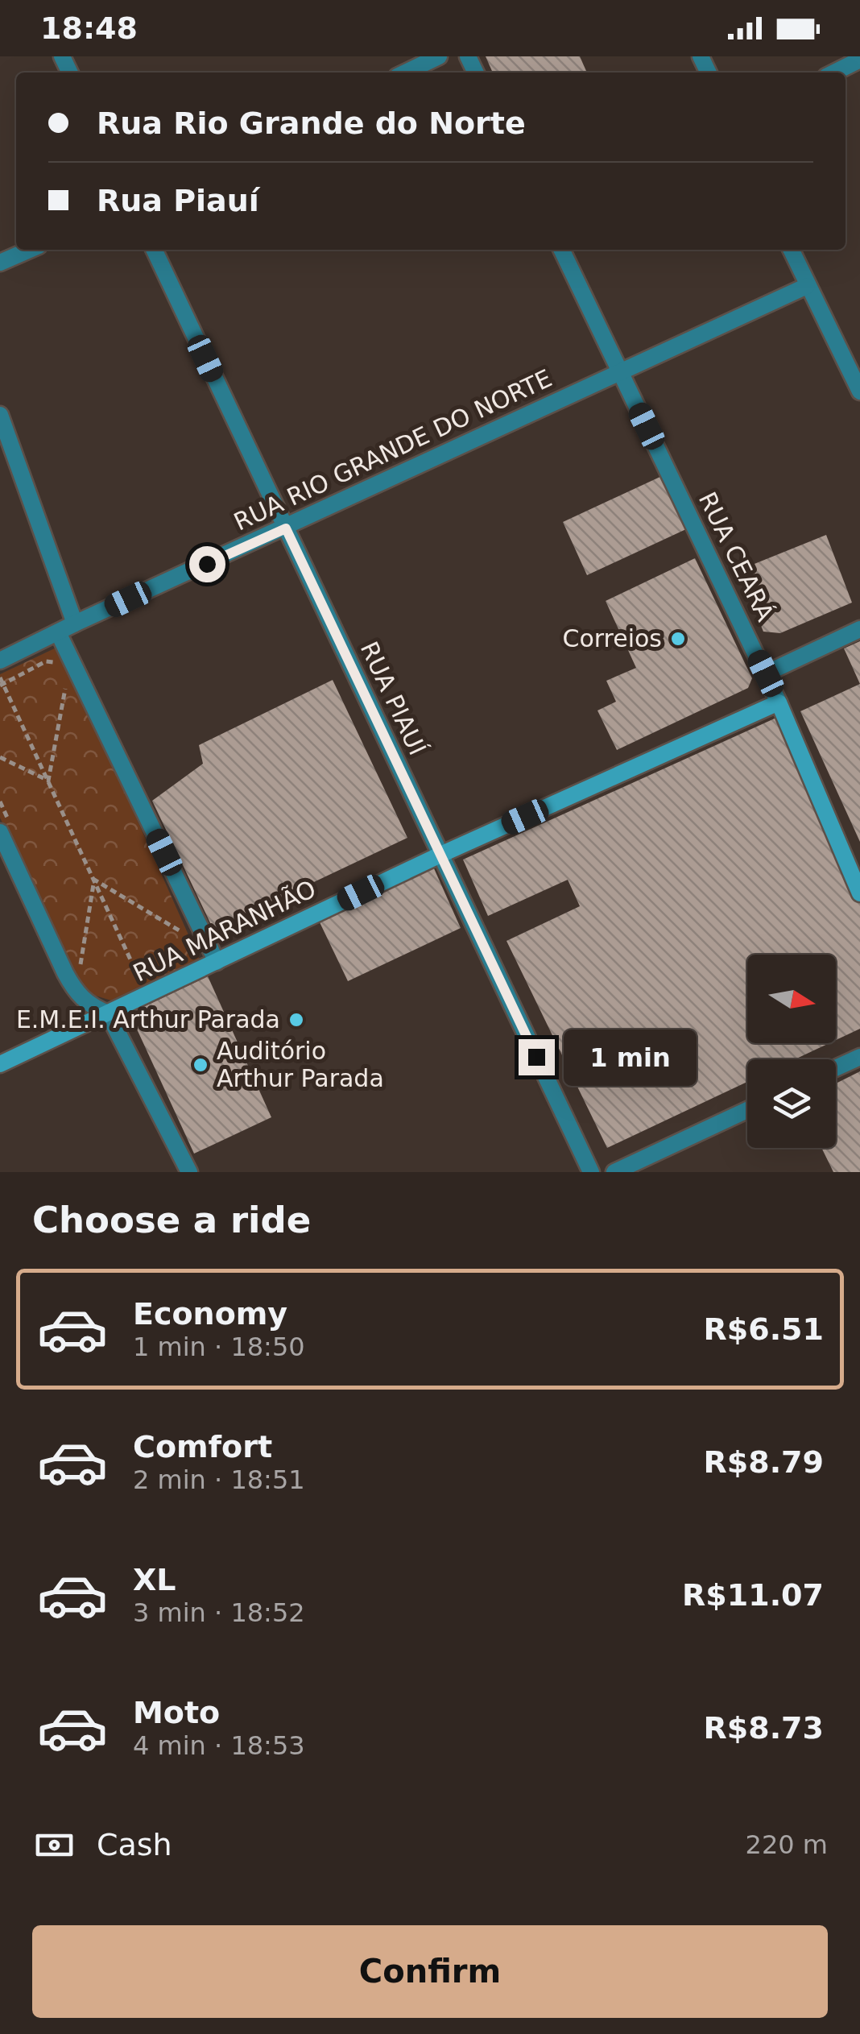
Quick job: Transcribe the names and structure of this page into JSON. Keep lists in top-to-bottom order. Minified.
{"streets":{"main road":["RUA CEARÁ","RUA MARANHÃO"],"street":["RUA RIO GRANDE DO NORTE","RUA PIAUÍ"]},"crossings":[["RUA RIO GRANDE DO NORTE","RUA CEARÁ"],["RUA RIO GRANDE DO NORTE","RUA PIAUÍ"],["RUA CEARÁ","RUA MARANHÃO"],["RUA PIAUÍ","RUA MARANHÃO"]],"places":["Correios","E.M.E.I. Arthur Parada","Auditório Arthur Parada"],"north":"right","page":{"status":"18:48","banner":["Rua Rio Grande do Norte","Rua Piauí"],"bubble":"1 min","heading":"Choose a ride","list":[{"name":"Economy","note":"1 min · 18:50","value":"R$6.51"},{"name":"Comfort","note":"2 min · 18:51","value":"R$8.79"},{"name":"XL","note":"3 min · 18:52","value":"R$11.07"},{"name":"Moto","note":"4 min · 18:53","value":"R$8.73"}],"pay":["Cash","220 m"],"buttons":"Confirm"}}
